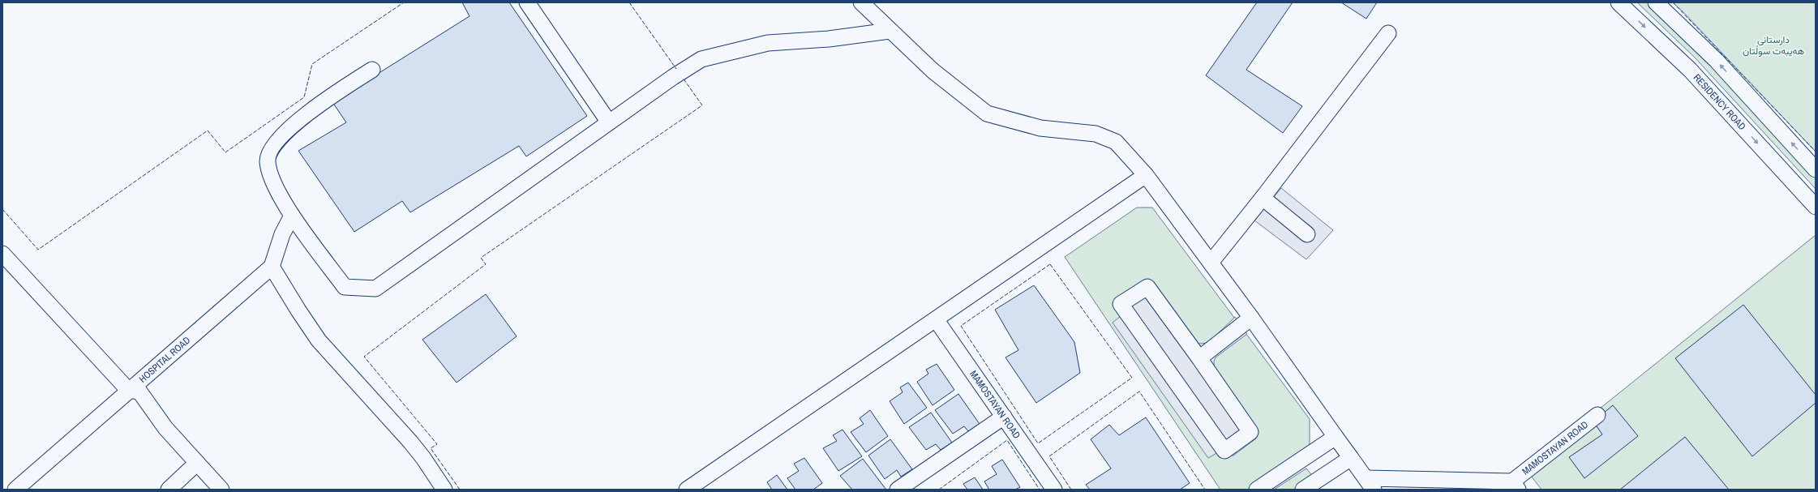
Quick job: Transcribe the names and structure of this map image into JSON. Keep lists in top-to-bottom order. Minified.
{"streets":{"street":["RESIDENCY ROAD","HOSPITAL ROAD","MAMOSTAYAN ROAD"]},"parks":["دارستانی هەیبەت سوڵتان"]}
